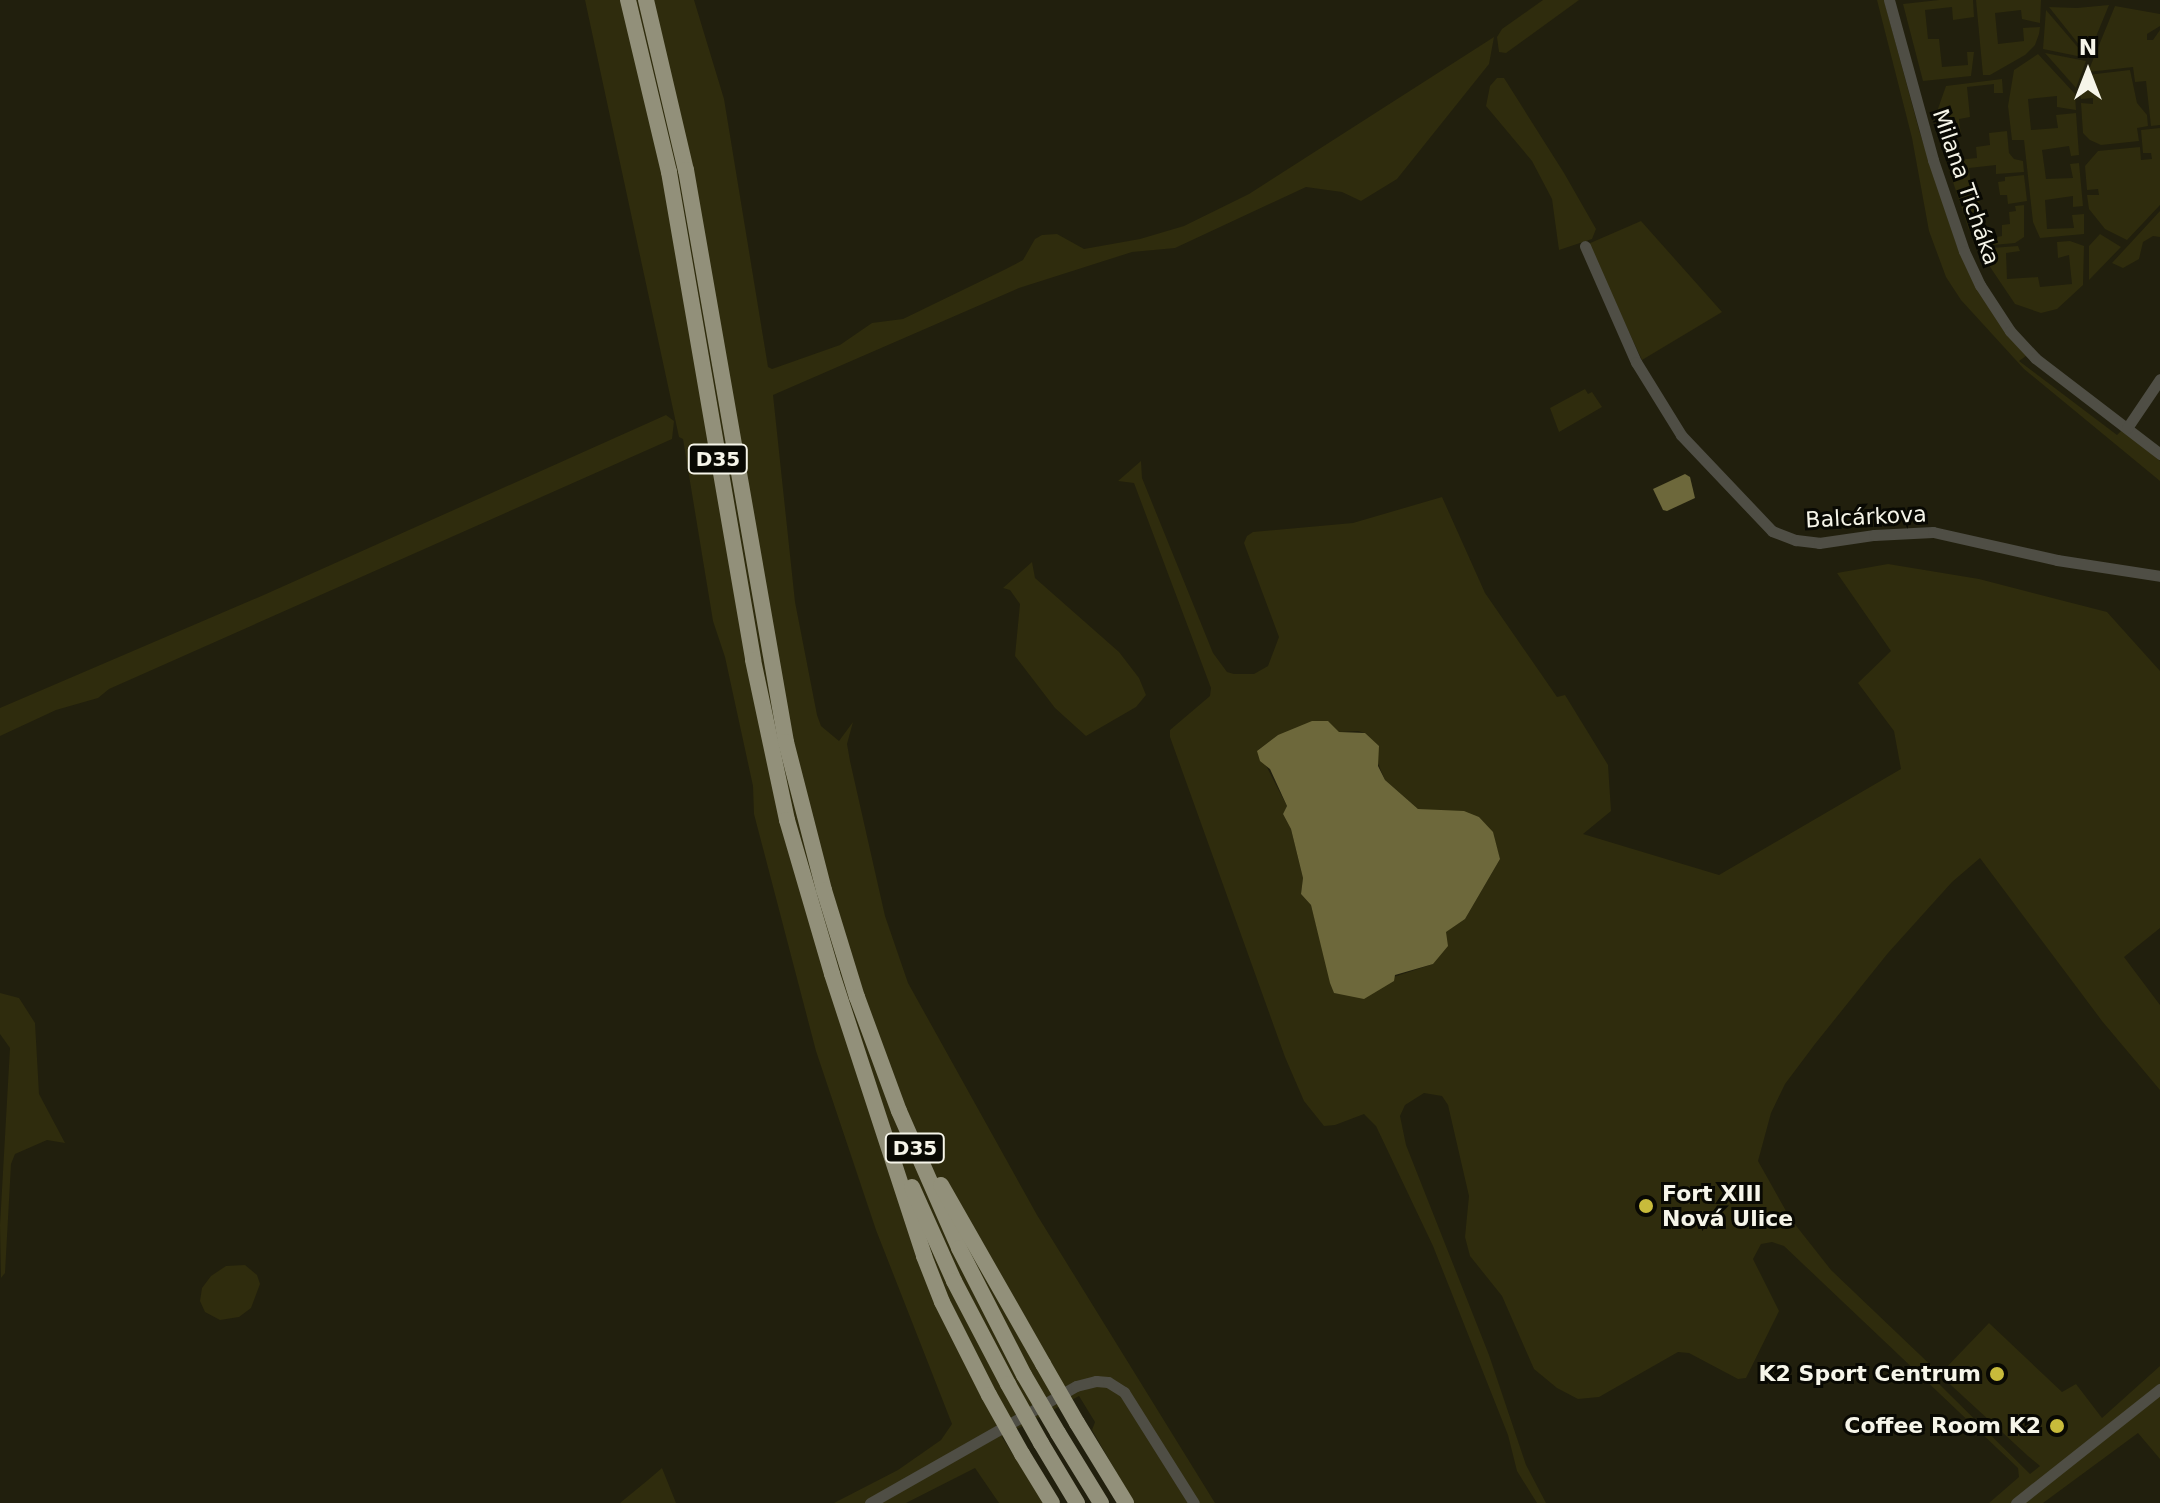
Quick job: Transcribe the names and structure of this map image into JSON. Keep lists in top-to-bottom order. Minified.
{"streets":{"highway":["D35"],"street":["Milana Ticháka","Balcárkova"]},"places":["Fort XIII Nová Ulice","K2 Sport Centrum","Coffee Room K2"],"north":"top"}
